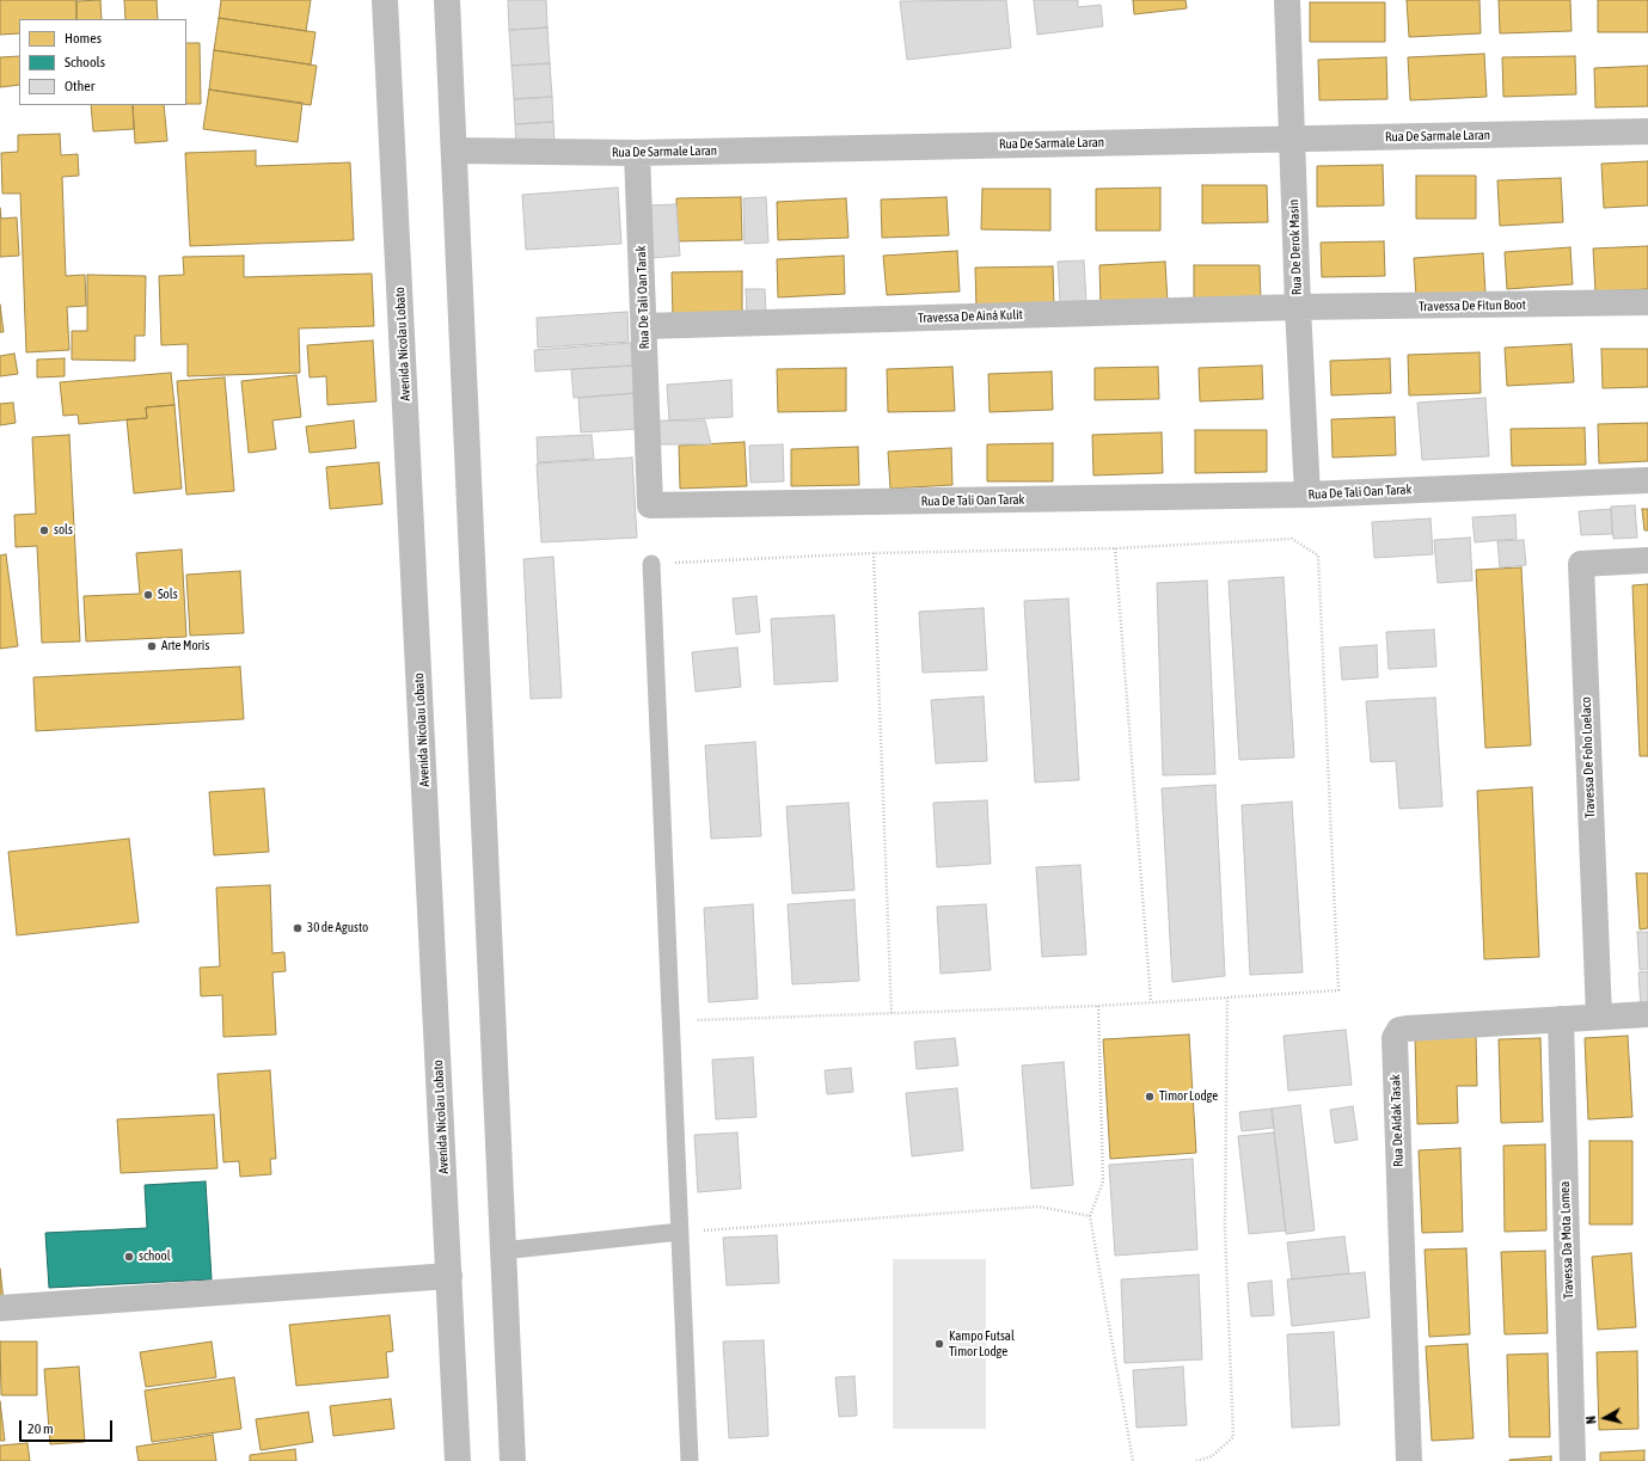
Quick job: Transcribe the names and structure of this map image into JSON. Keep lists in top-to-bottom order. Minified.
{"streets":{"street":["Rua De Sarmale Laran","Rua De Derok Masin","Rua De Tali Oan Tarak","Travessa De Fitun Boot","Travessa De Ainá Kulit","Avenida Nicolau Lobato","Travessa De Foho Loelaco","Rua De Aidak Tasak","Travessa Da Mota Lomea"]},"crossings":[["Rua De Sarmale Laran","Rua De Derok Masin"],["Rua De Sarmale Laran","Rua De Tali Oan Tarak"],["Rua De Derok Masin","Rua De Tali Oan Tarak"],["Rua De Derok Masin","Travessa De Fitun Boot"],["Rua De Derok Masin","Travessa De Ainá Kulit"],["Rua De Tali Oan Tarak","Travessa De Ainá Kulit"],["Travessa De Fitun Boot","Travessa De Ainá Kulit"],["Travessa De Foho Loelaco","Rua De Aidak Tasak"],["Rua De Aidak Tasak","Travessa Da Mota Lomea"]],"places":["sols","Sols","Arte Moris","30 de Agusto","Timor Lodge","school","Kampo Futsal Timor Lodge"],"legend":["Homes","Schools","Other"],"scale_bar":"20 m","north":"left"}
